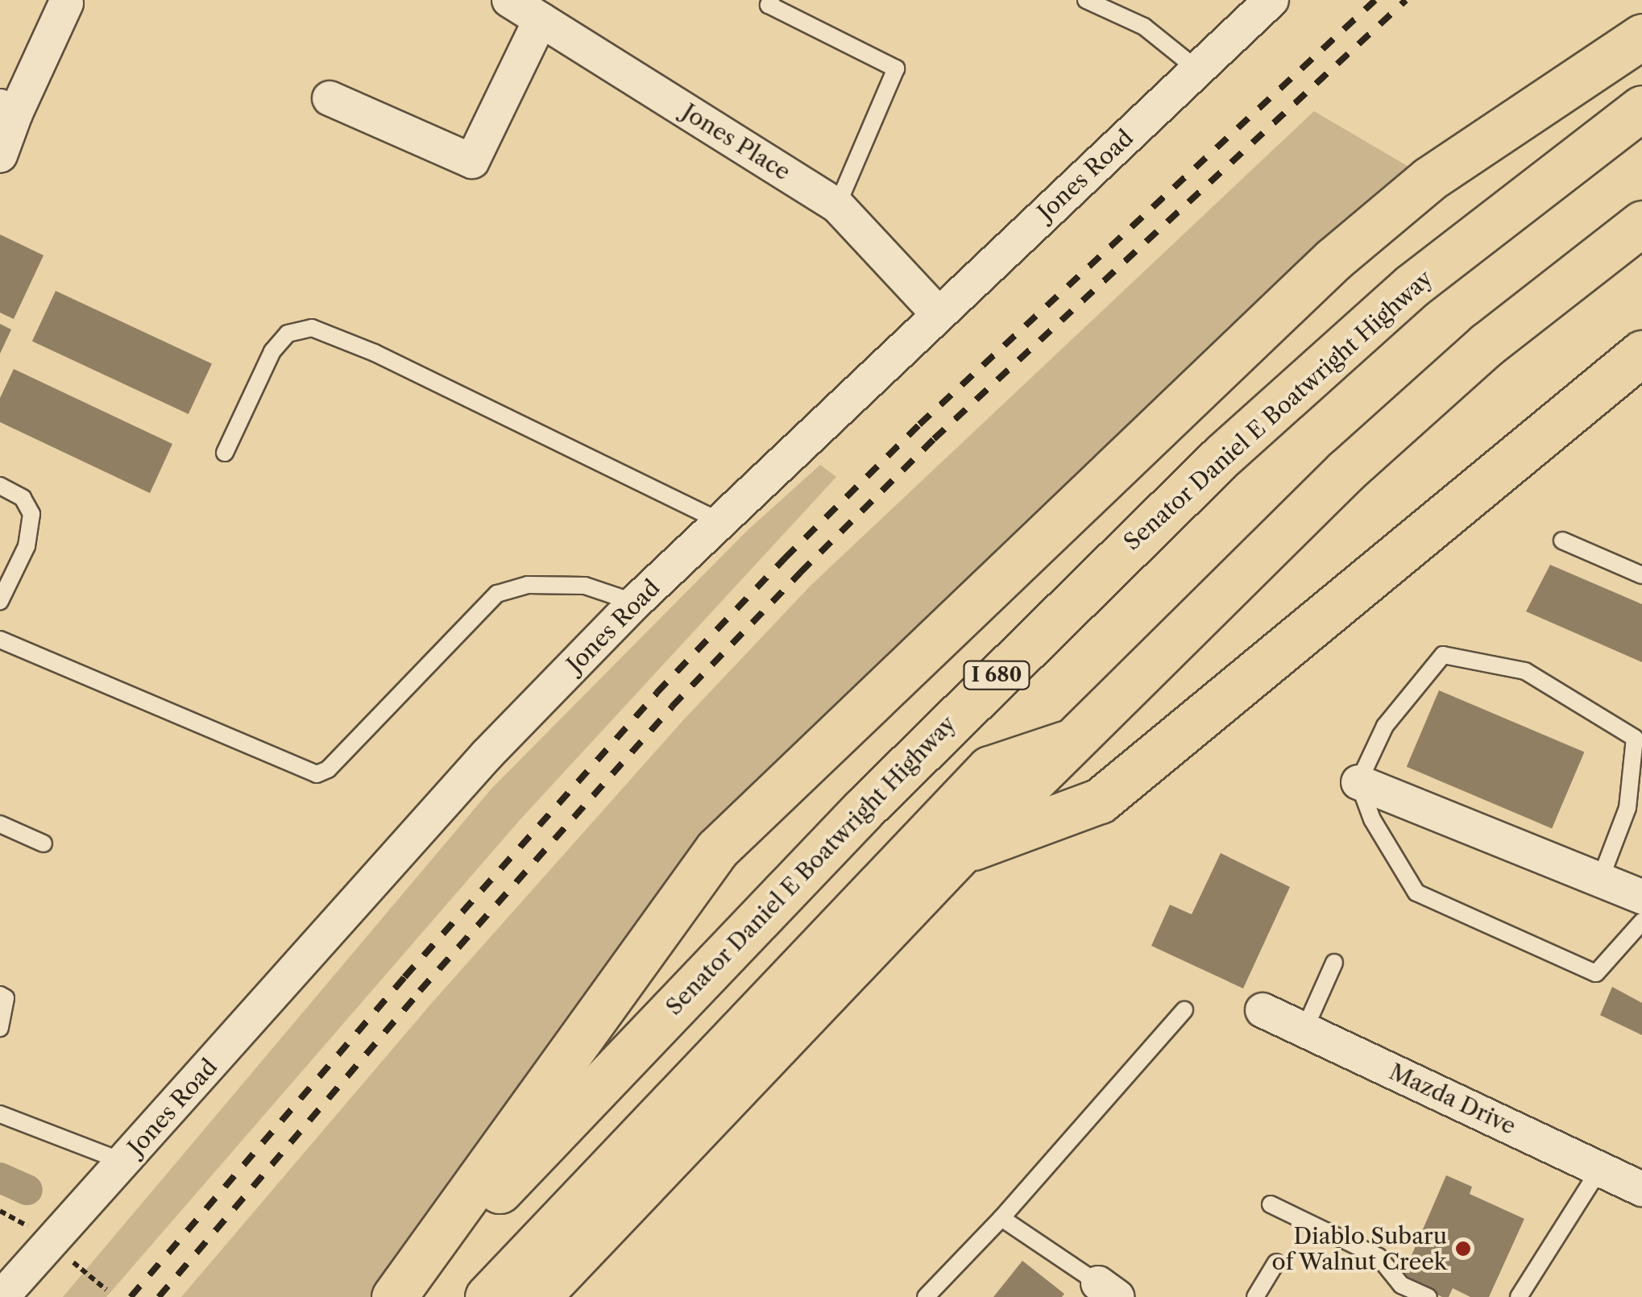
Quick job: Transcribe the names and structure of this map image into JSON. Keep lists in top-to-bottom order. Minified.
{"streets":{"highway":["Senator Daniel E Boatwright Highway","I 680"],"street":["Jones Place","Jones Road","Mazda Drive"]},"crossings":[["Jones Place","Jones Road"]],"places":["Diablo Subaru of Walnut Creek"]}
